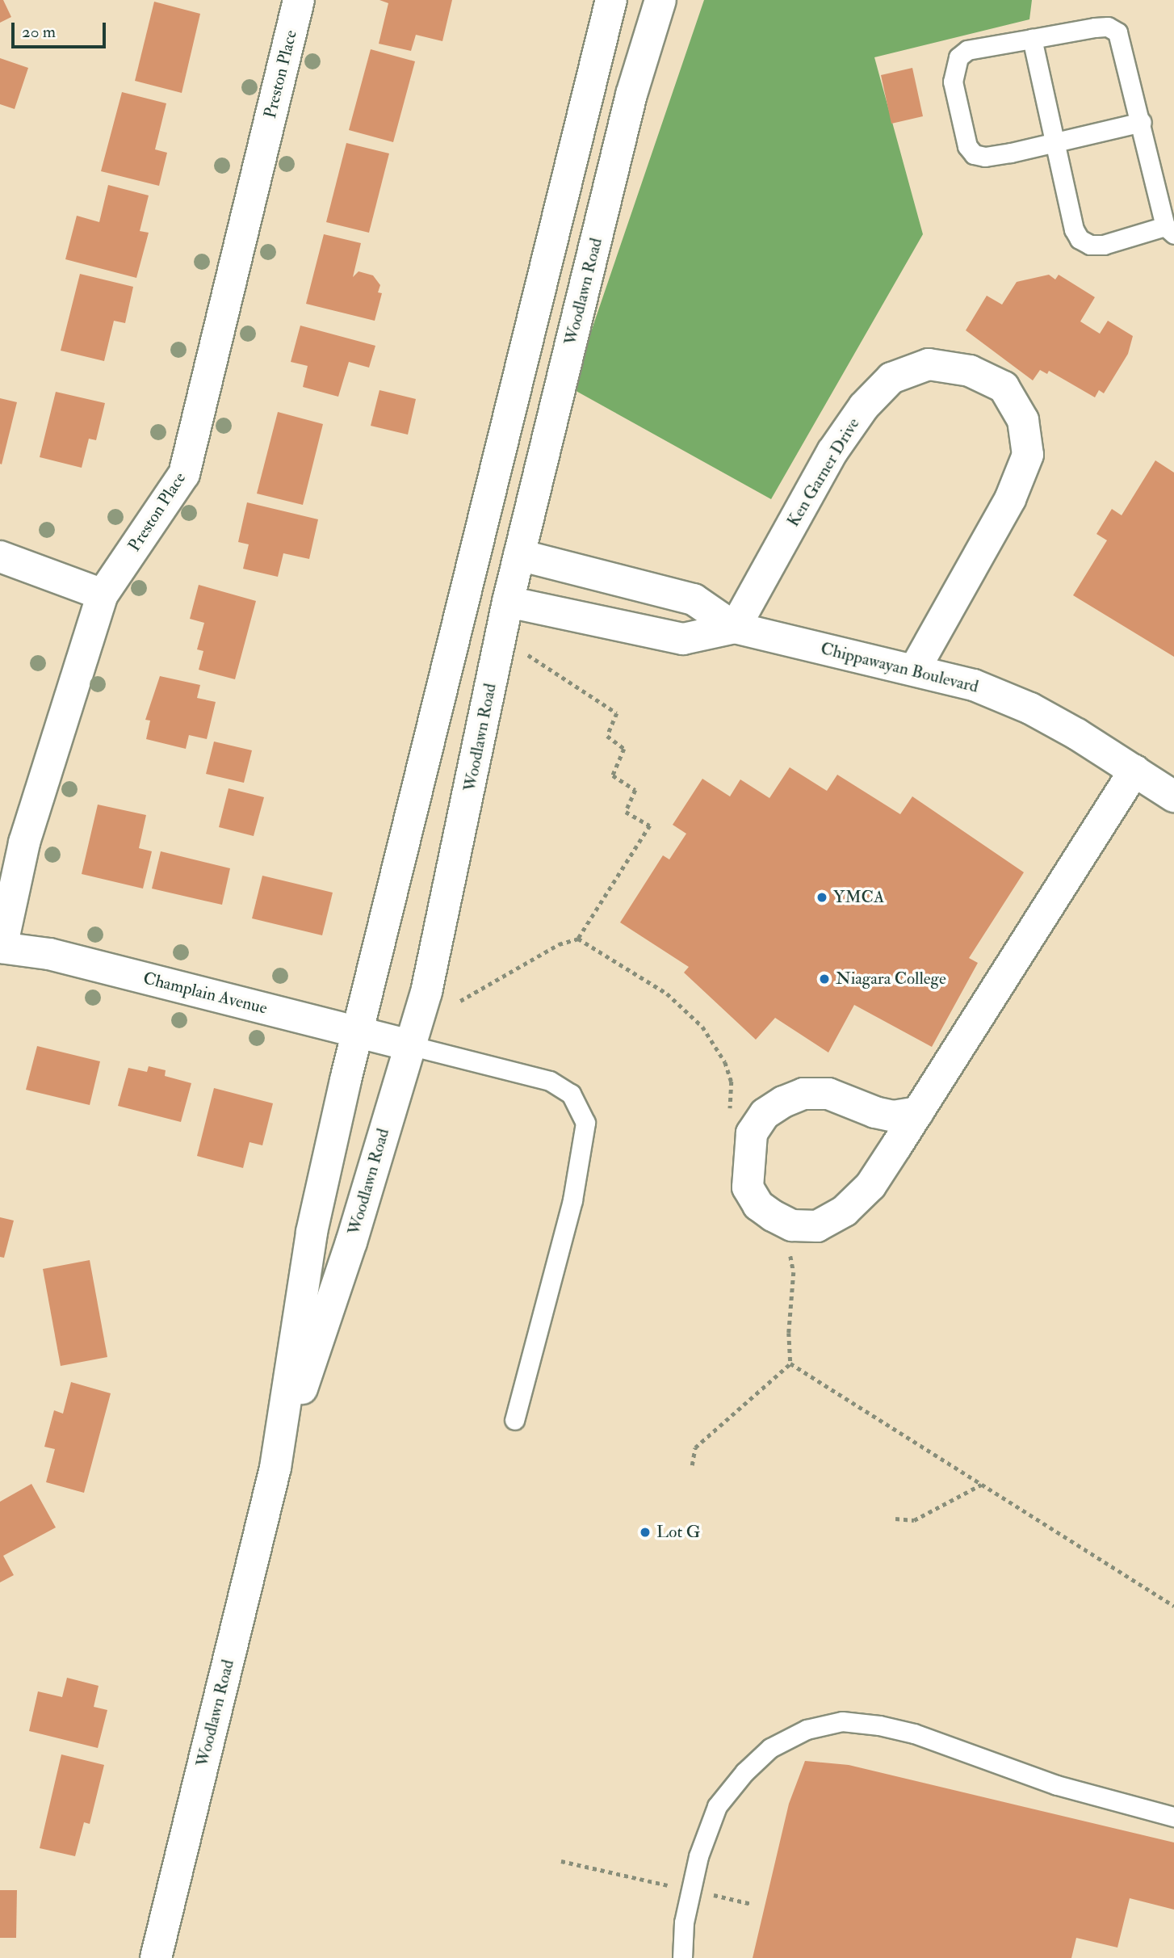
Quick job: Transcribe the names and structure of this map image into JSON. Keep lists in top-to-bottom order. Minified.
{"streets":{"street":["Preston Place","Woodlawn Road","Ken Garner Drive","Chippawayan Boulevard","Champlain Avenue"]},"crossings":[["Preston Place","Champlain Avenue"],["Woodlawn Road","Chippawayan Boulevard"],["Woodlawn Road","Champlain Avenue"],["Ken Garner Drive","Chippawayan Boulevard"]],"places":["YMCA","Niagara College","Lot G"],"scale_bar":"20 m"}
